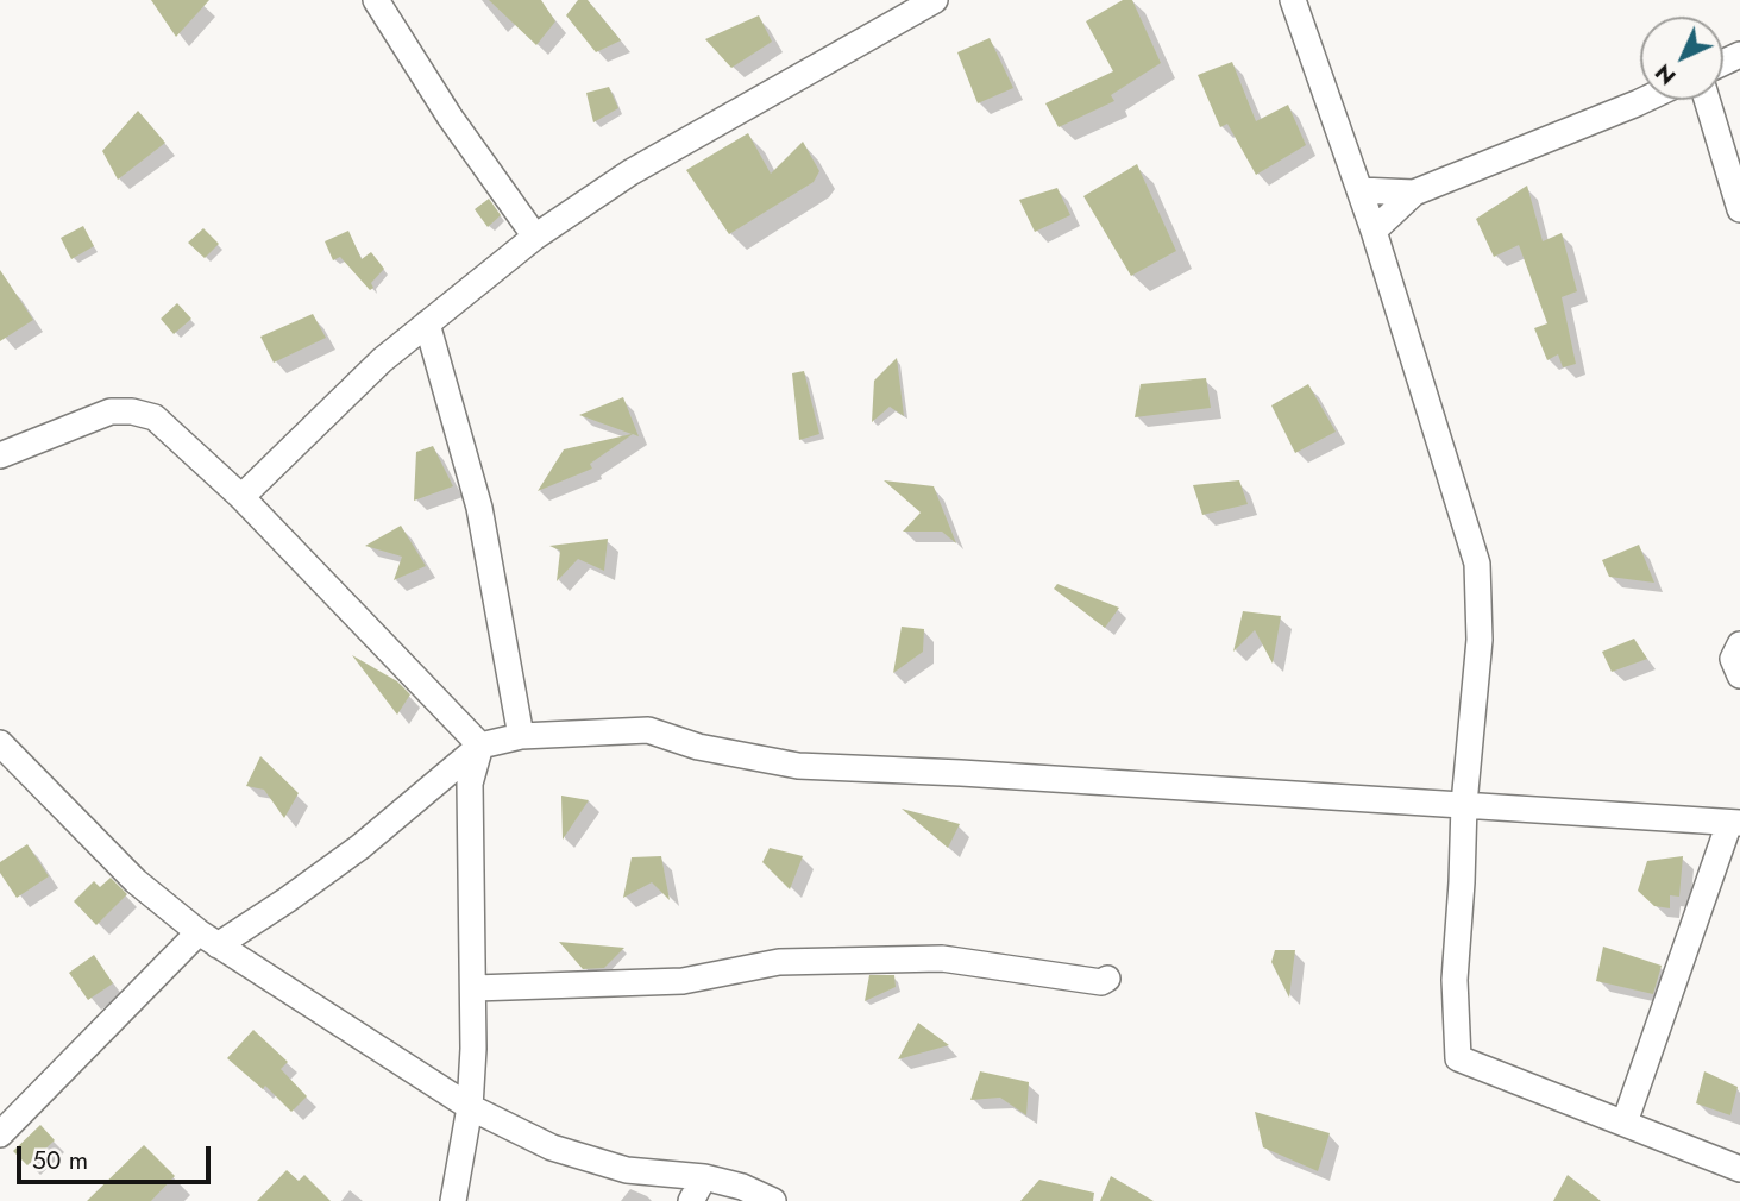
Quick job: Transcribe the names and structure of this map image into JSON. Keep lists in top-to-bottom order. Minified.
{"scale_bar":"50 m","north":"bottom left"}
